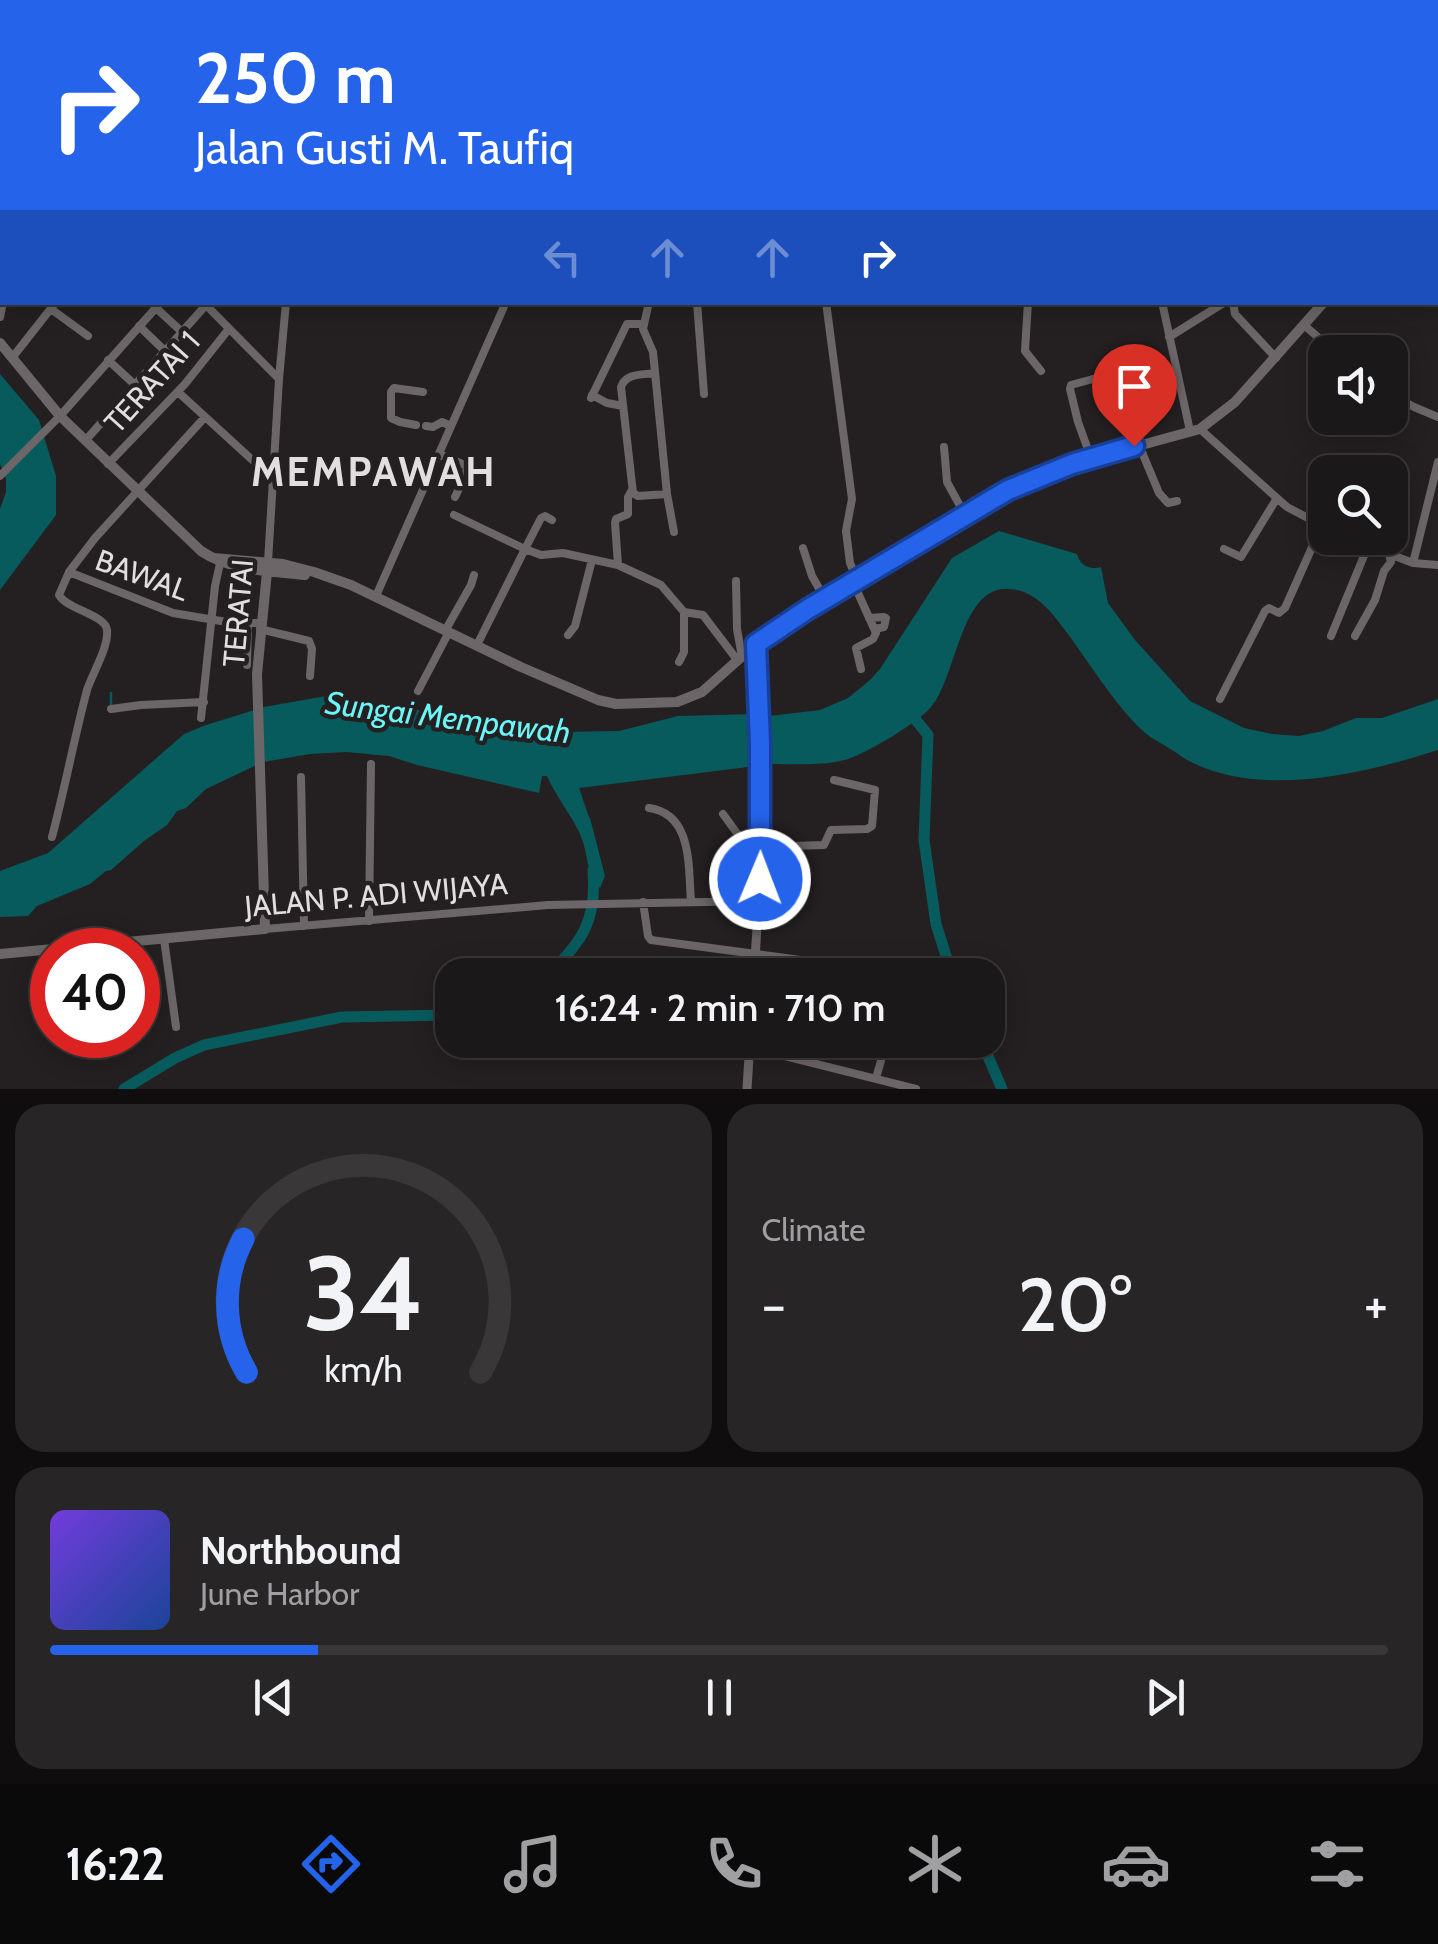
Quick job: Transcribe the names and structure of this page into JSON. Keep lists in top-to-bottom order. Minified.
{"streets":{"main road":["TERATAI","JALAN P. ADI WIJAYA"],"street":["TERATAI 1","BAWAL"]},"crossings":[["BAWAL","TERATAI"],["TERATAI","JALAN P. ADI WIJAYA"]],"districts":["MEMPAWAH"],"water":["Sungai Mempawah"],"page":{"turn":["250 m","Jalan Gusti M. Taufiq"],"limit":"40","trip":"16:24 · 2 min · 710 m","tile":"Climate","heat":["−","20°","+"],"song":["Northbound","June Harbor"],"tabs":"16:22","gauge":["34","km/h"]}}
